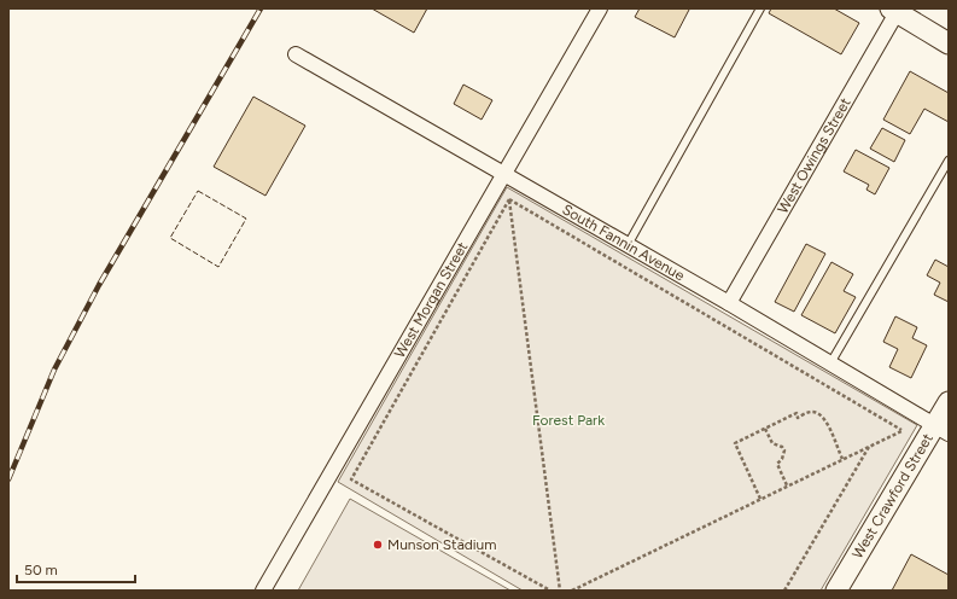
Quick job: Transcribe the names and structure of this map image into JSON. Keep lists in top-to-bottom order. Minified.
{"streets":{"street":["West Owings Street","South Fannin Avenue","West Morgan Street","West Crawford Street"]},"crossings":[["West Owings Street","South Fannin Avenue"],["South Fannin Avenue","West Morgan Street"],["South Fannin Avenue","West Crawford Street"]],"parks":["Forest Park"],"places":["Munson Stadium"],"scale_bar":"50 m"}
